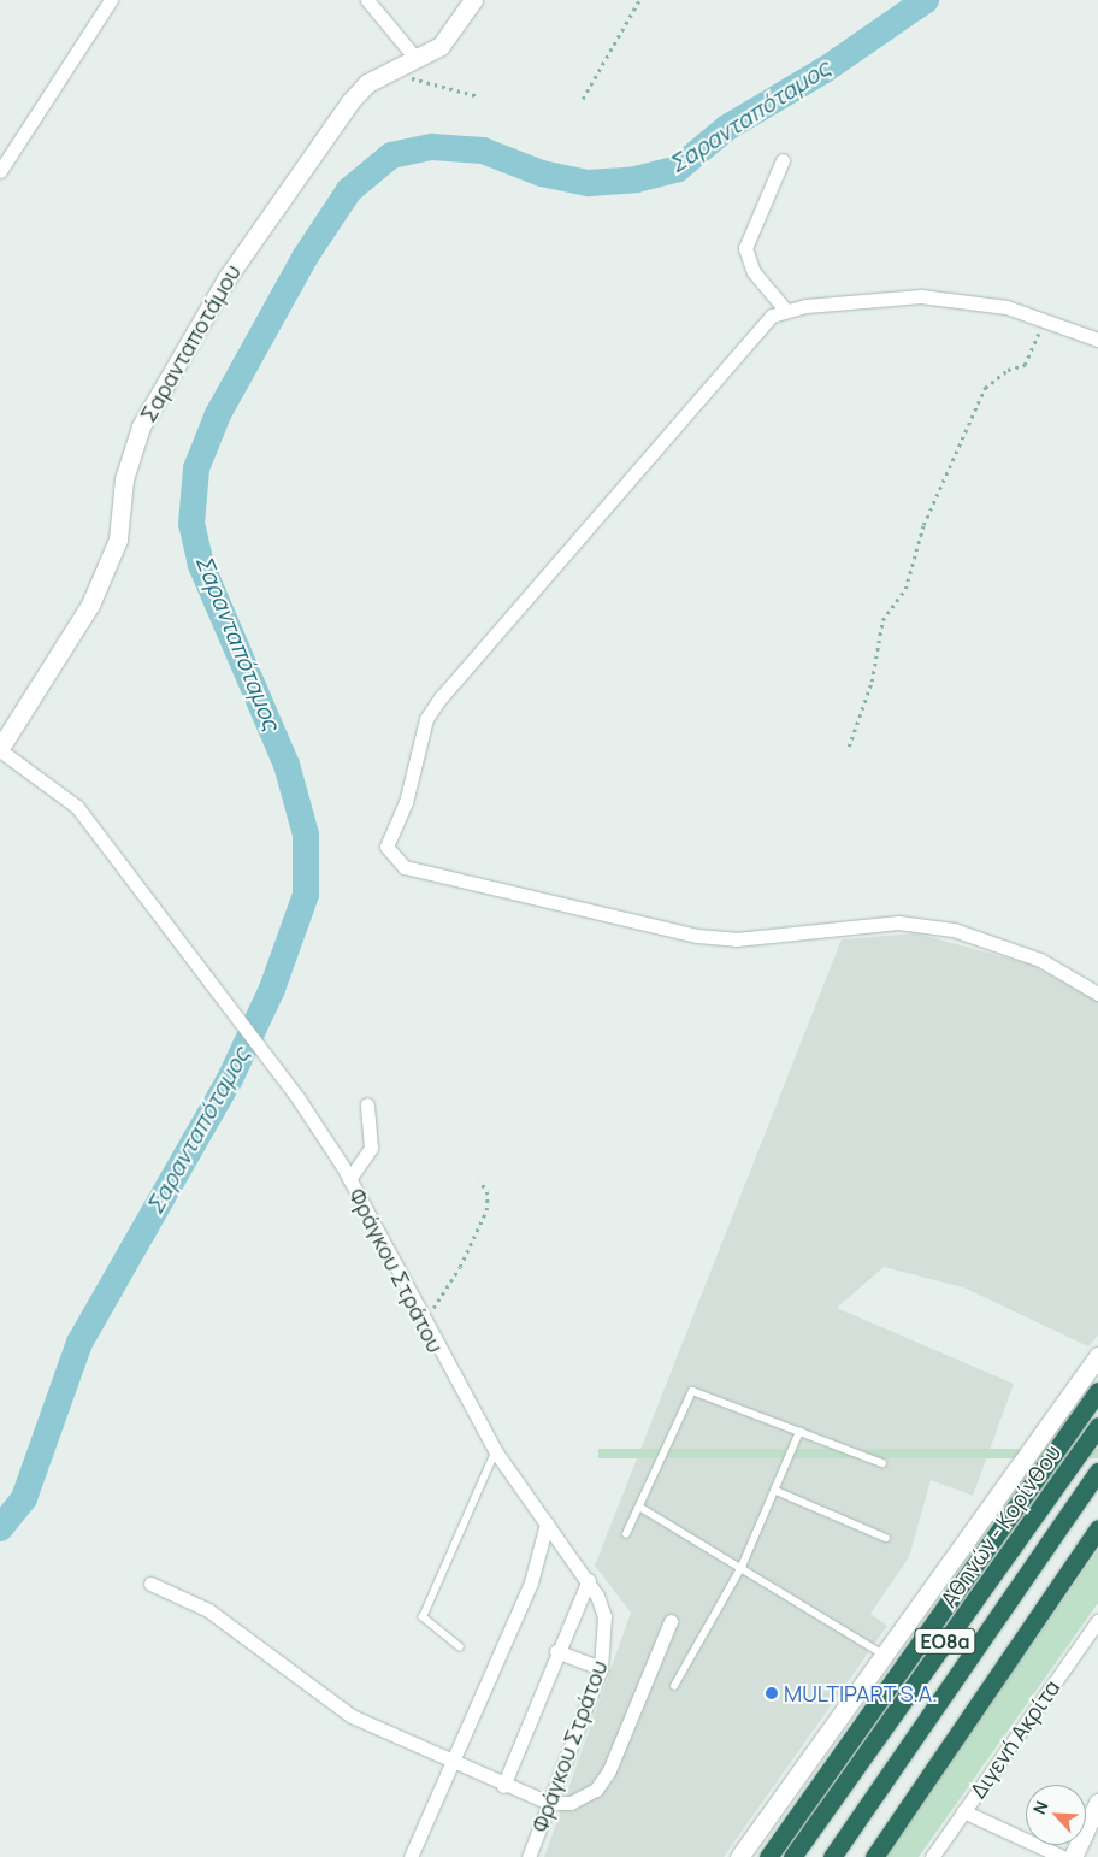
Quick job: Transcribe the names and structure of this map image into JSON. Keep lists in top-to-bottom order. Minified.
{"streets":{"highway":["Αθηνών - Κορίνθου","ΕΟ8α"],"street":["Σαρανταποτάμου","Φράγκου Στράτου","Διγενή Ακρίτα"]},"crossings":[["Σαρανταποτάμου","Φράγκου Στράτου"]],"water":["Σαρανταπόταμος"],"places":["MULTIPART S.A."],"north":"top left"}
